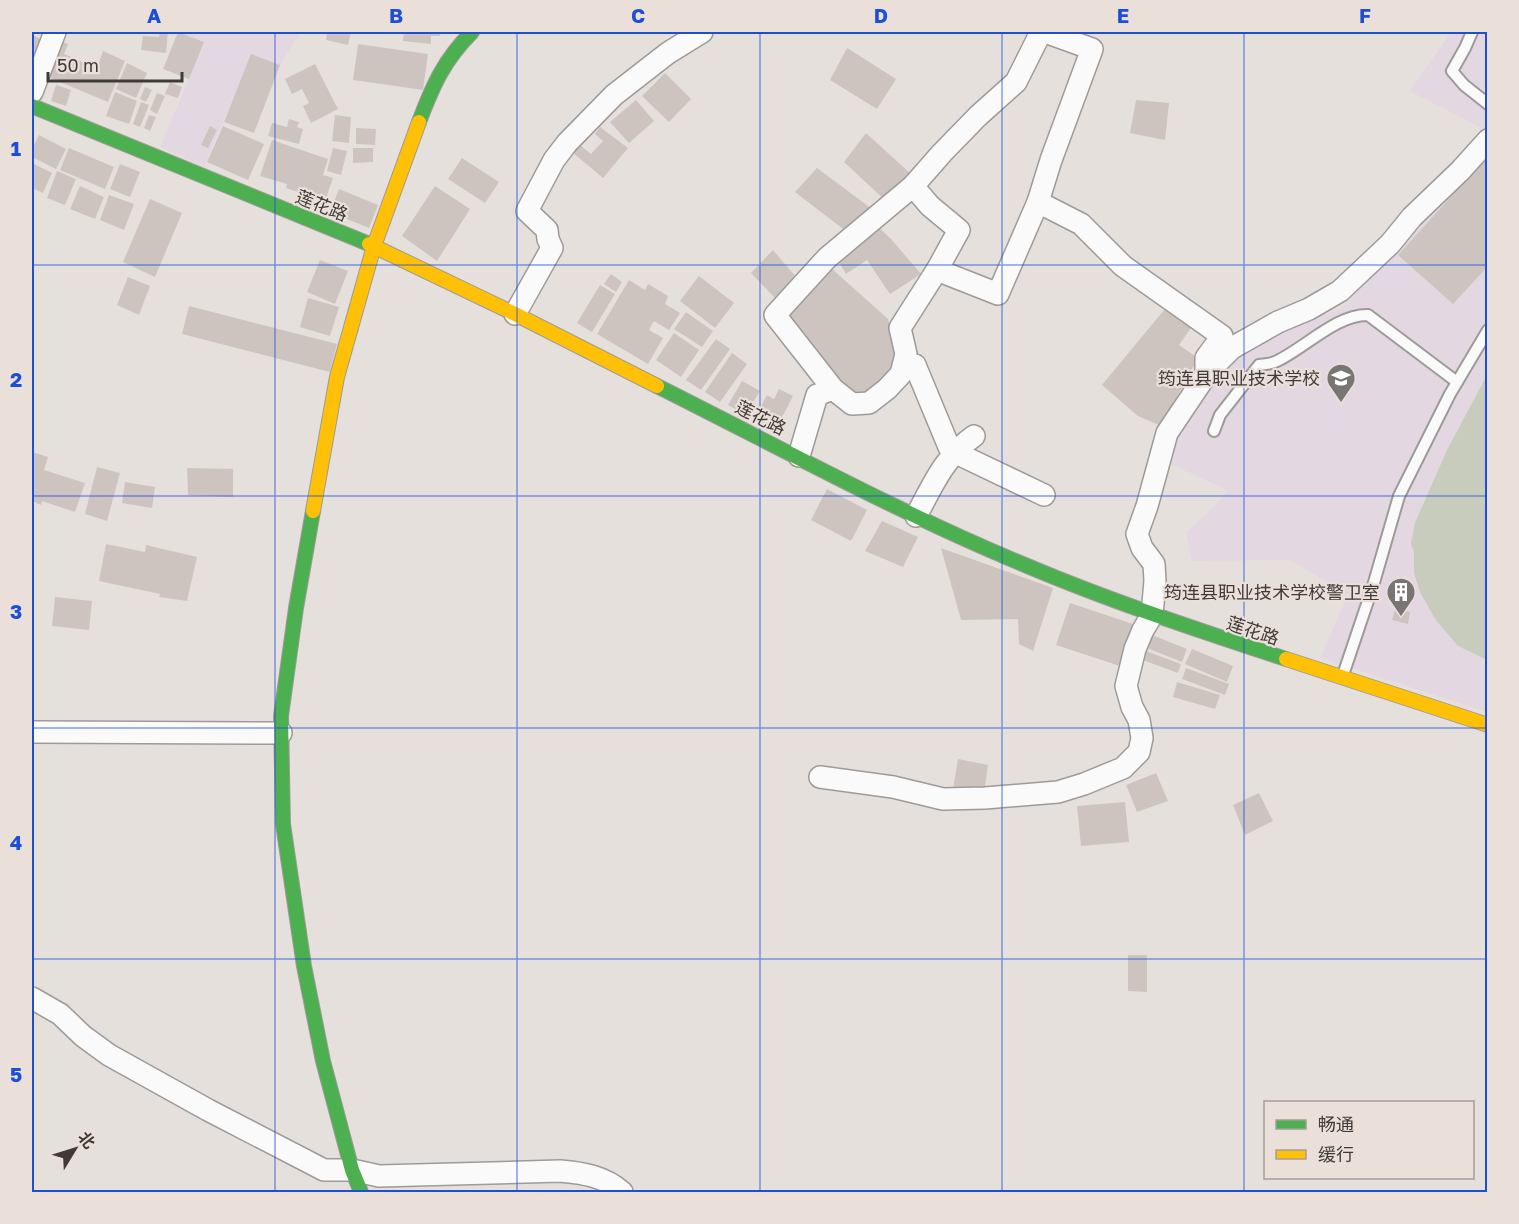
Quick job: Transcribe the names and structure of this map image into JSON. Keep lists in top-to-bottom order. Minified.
{"streets":{"main road":["莲花路"]},"places":{"school or university":["筠连县职业技术学校"],"building":["筠连县职业技术学校警卫室"]},"legend":["畅通","缓行"],"scale_bar":"50 m","north":"top right","grid":{"columns":["A","B","C","D","E","F"],"rows":["1","2","3","4","5"]}}
